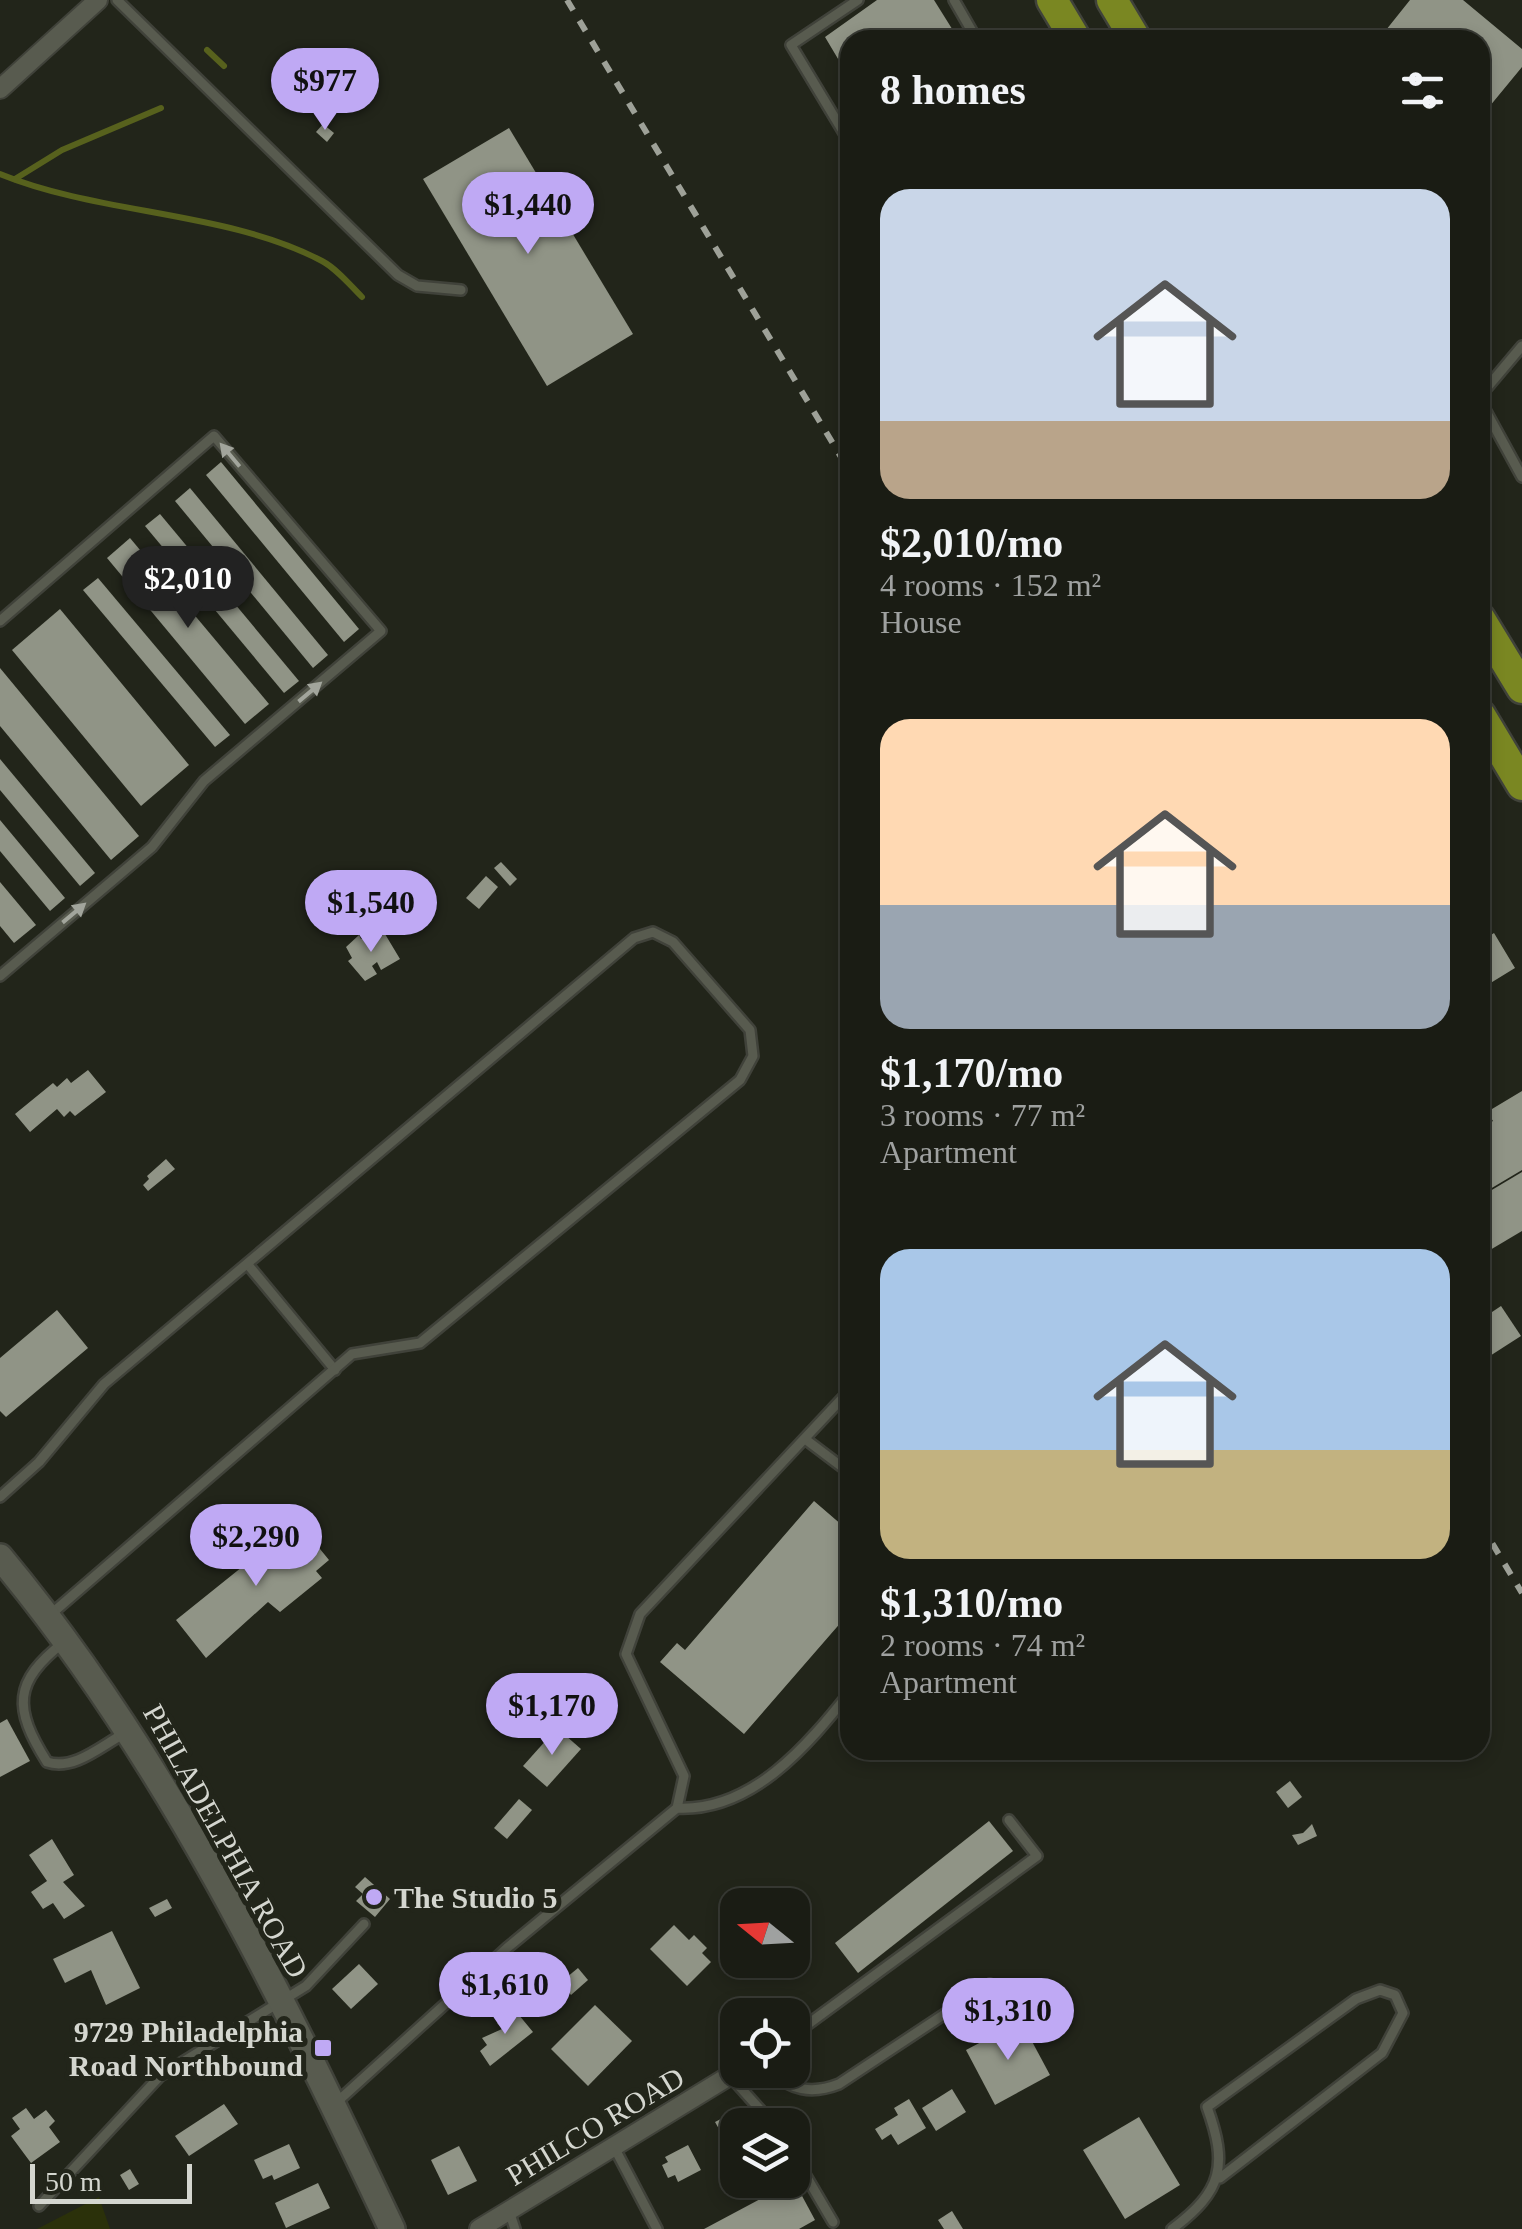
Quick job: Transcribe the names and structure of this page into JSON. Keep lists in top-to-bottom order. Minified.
{"streets":{"main road":["PHILADELPHIA ROAD"],"street":["PHILCO ROAD"]},"places":{"other":["The Studio 5"],"transit":["9729 Philadelphia Road Northbound"]},"scale_bar":"50 m","north":"left","page":{"heading":"8 homes","price":["$977","$1,440","$2,010","$1,540","$2,290","$1,170","$1,610","$1,310"],"list":[{"name":"$2,010/mo","note":"4 rooms · 152 m² · House"},{"name":"$1,170/mo","note":"3 rooms · 77 m² · Apartment"},{"name":"$1,310/mo","note":"2 rooms · 74 m² · Apartment"}],"scale":"50 m"}}
